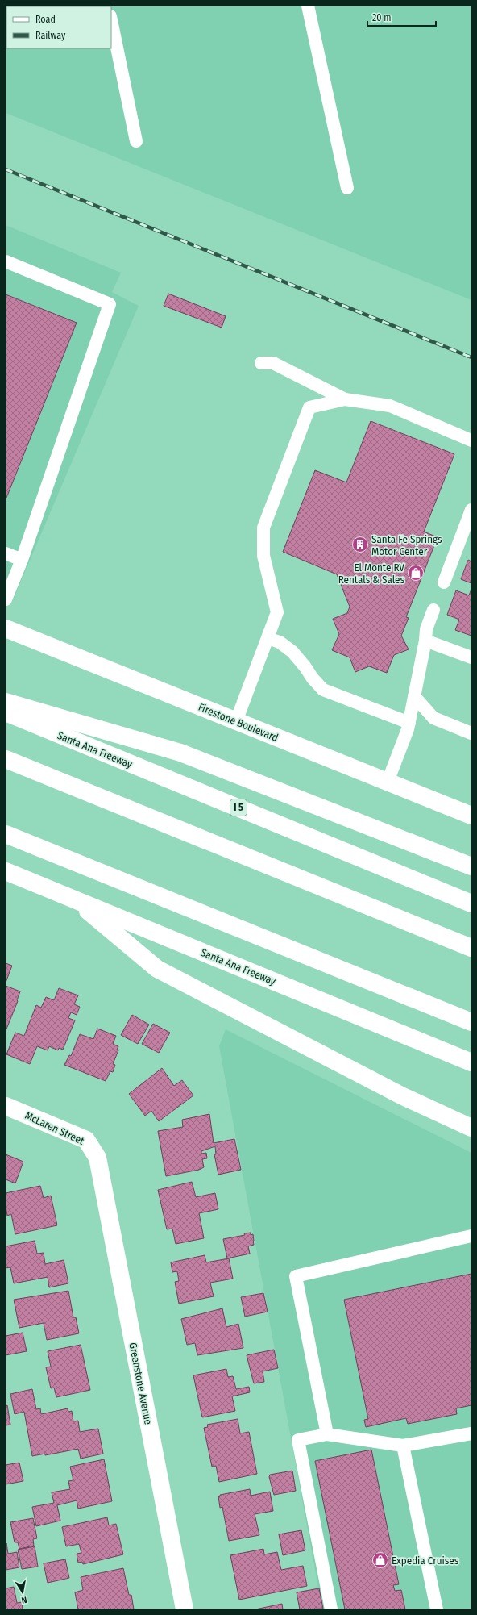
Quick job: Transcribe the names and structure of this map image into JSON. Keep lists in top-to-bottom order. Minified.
{"streets":{"main road":["Firestone Boulevard","Santa Ana Freeway","I 5","McLaren Street","Greenstone Avenue"]},"crossings":[["McLaren Street","Greenstone Avenue"]],"places":{"building":["Santa Fe Springs Motor Center"],"shop":["El Monte RV Rentals & Sales","Expedia Cruises"]},"legend":["Road","Railway"],"scale_bar":"20 m","north":"bottom"}
